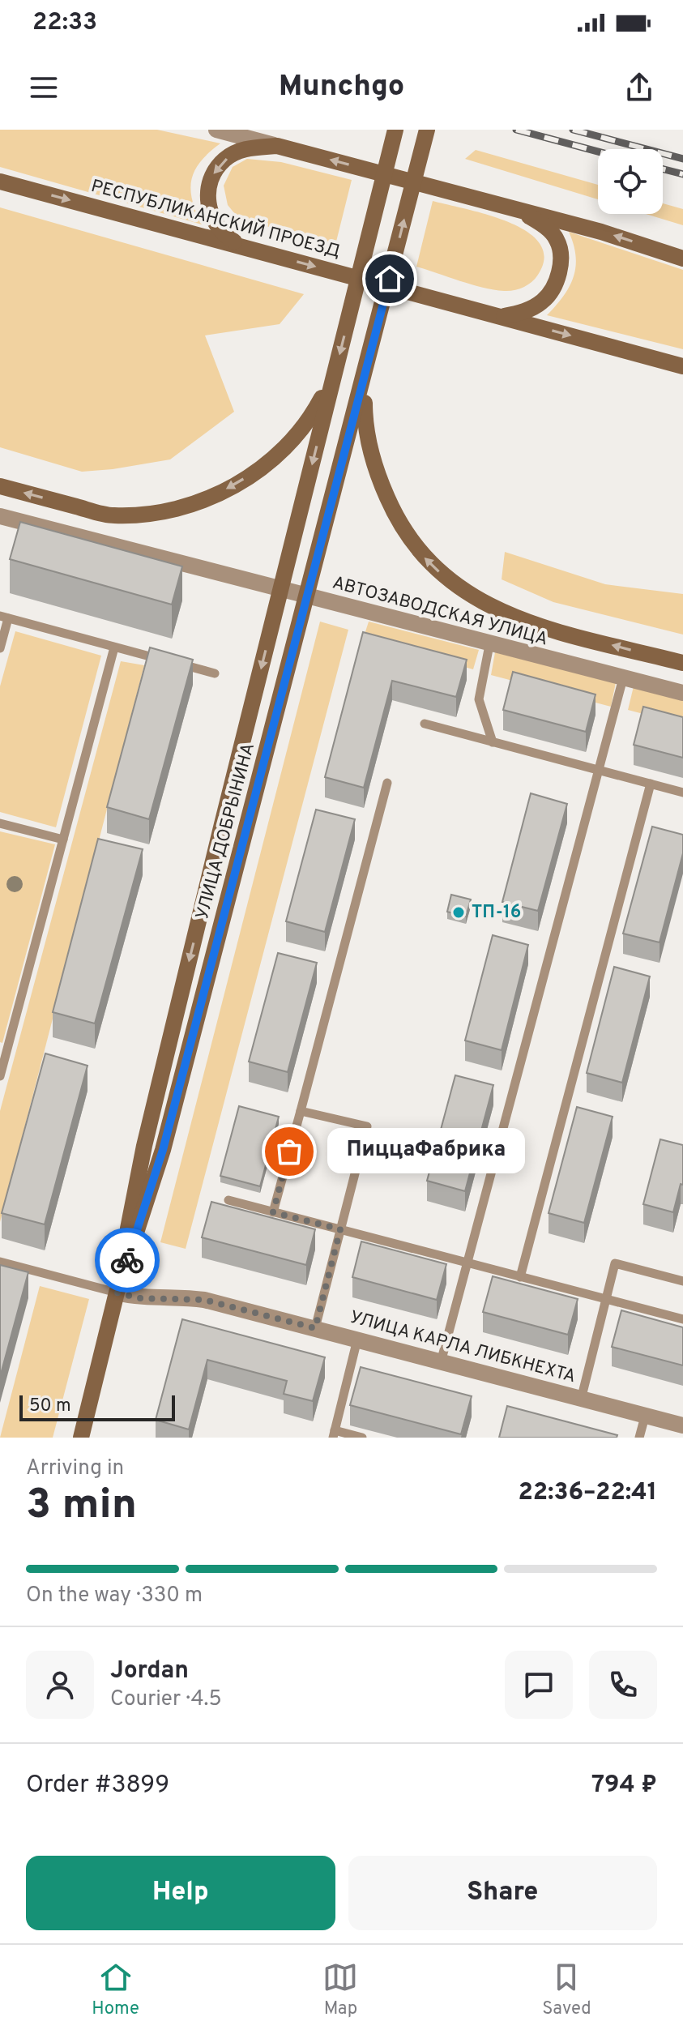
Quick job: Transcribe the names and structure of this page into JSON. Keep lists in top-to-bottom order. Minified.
{"streets":{"main road":["РЕСПУБЛИКАНСКИЙ ПРОЕЗД","УЛИЦА ДОБРЫНИНА"],"street":["АВТОЗАВОДСКАЯ УЛИЦА","УЛИЦА КАРЛА ЛИБКНЕХТА"]},"crossings":[["УЛИЦА ДОБРЫНИНА","УЛИЦА КАРЛА ЛИБКНЕХТА"]],"places":["ТП-16","ПиццаФабрика"],"scale_bar":"50 m","page":{"status":"22:33","header":"Munchgo","bubble":"ПиццаФабрика","scale":"50 m","heading":["3 min","Arriving in","22:36–22:41"],"panel":["Jordan","Courier · 4.5","Order #3899","794 ₽"],"bar":"On the way · 330 m","buttons":["Help","Share"],"tabs":["Home","Map","Saved"]}}
